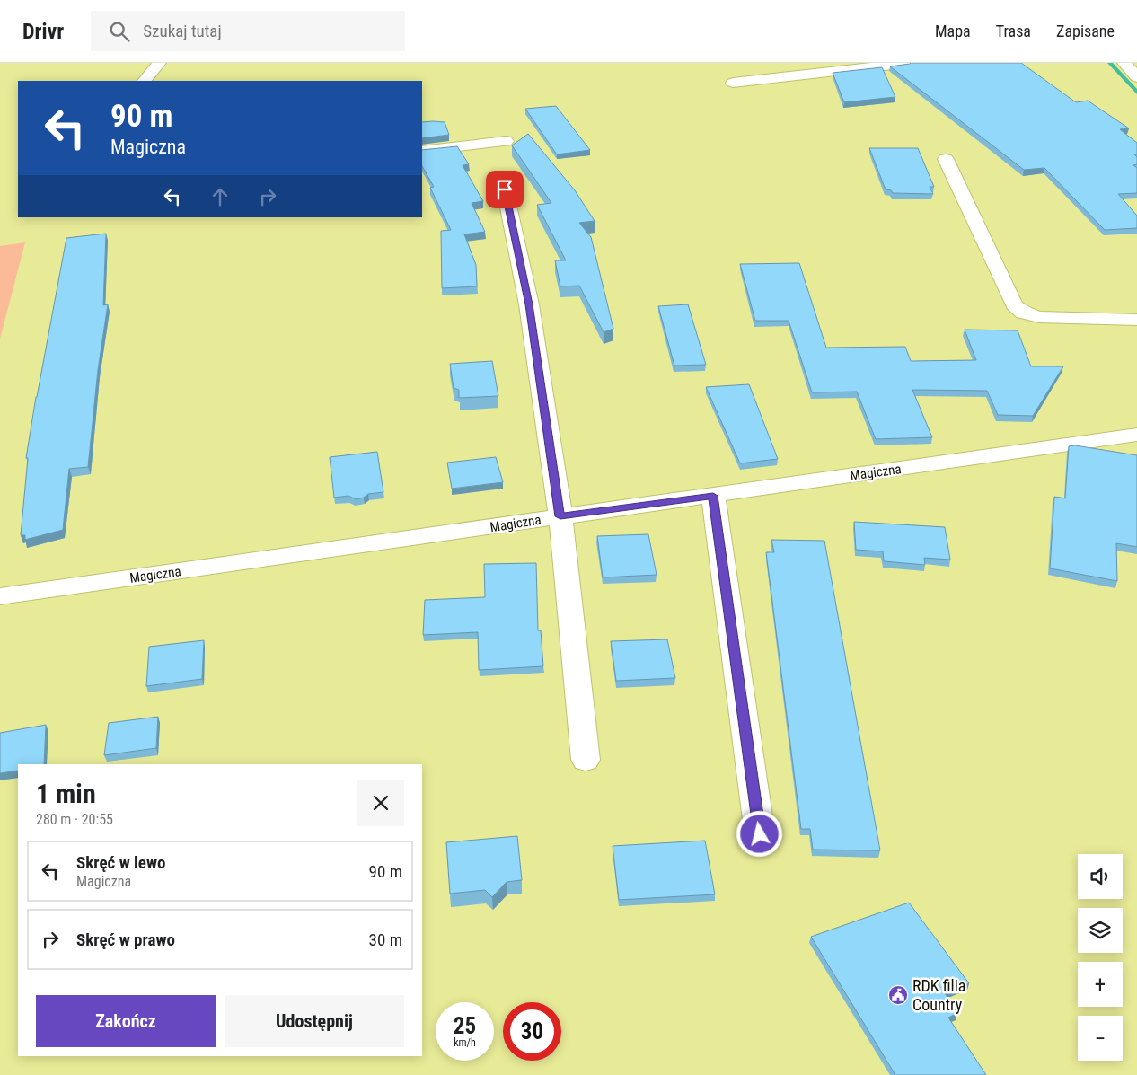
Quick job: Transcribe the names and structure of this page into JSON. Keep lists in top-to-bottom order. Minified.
{"streets":{"street":["Magiczna"]},"places":{"public building":["RDK filia Country"]},"page":{"header":"Drivr","search":"Szukaj tutaj","nav":["Mapa","Trasa","Zapisane"],"turn":["90 m","Magiczna"],"heading":["1 min","280 m · 20:55"],"list":[{"name":"Skręć w lewo","note":"Magiczna","value":"90 m"},{"name":"Skręć w prawo","value":"30 m"}],"map_buttons":["+","−"],"buttons":["Zakończ","Udostępnij"],"speed":"25 km/h","limit":"30"}}
